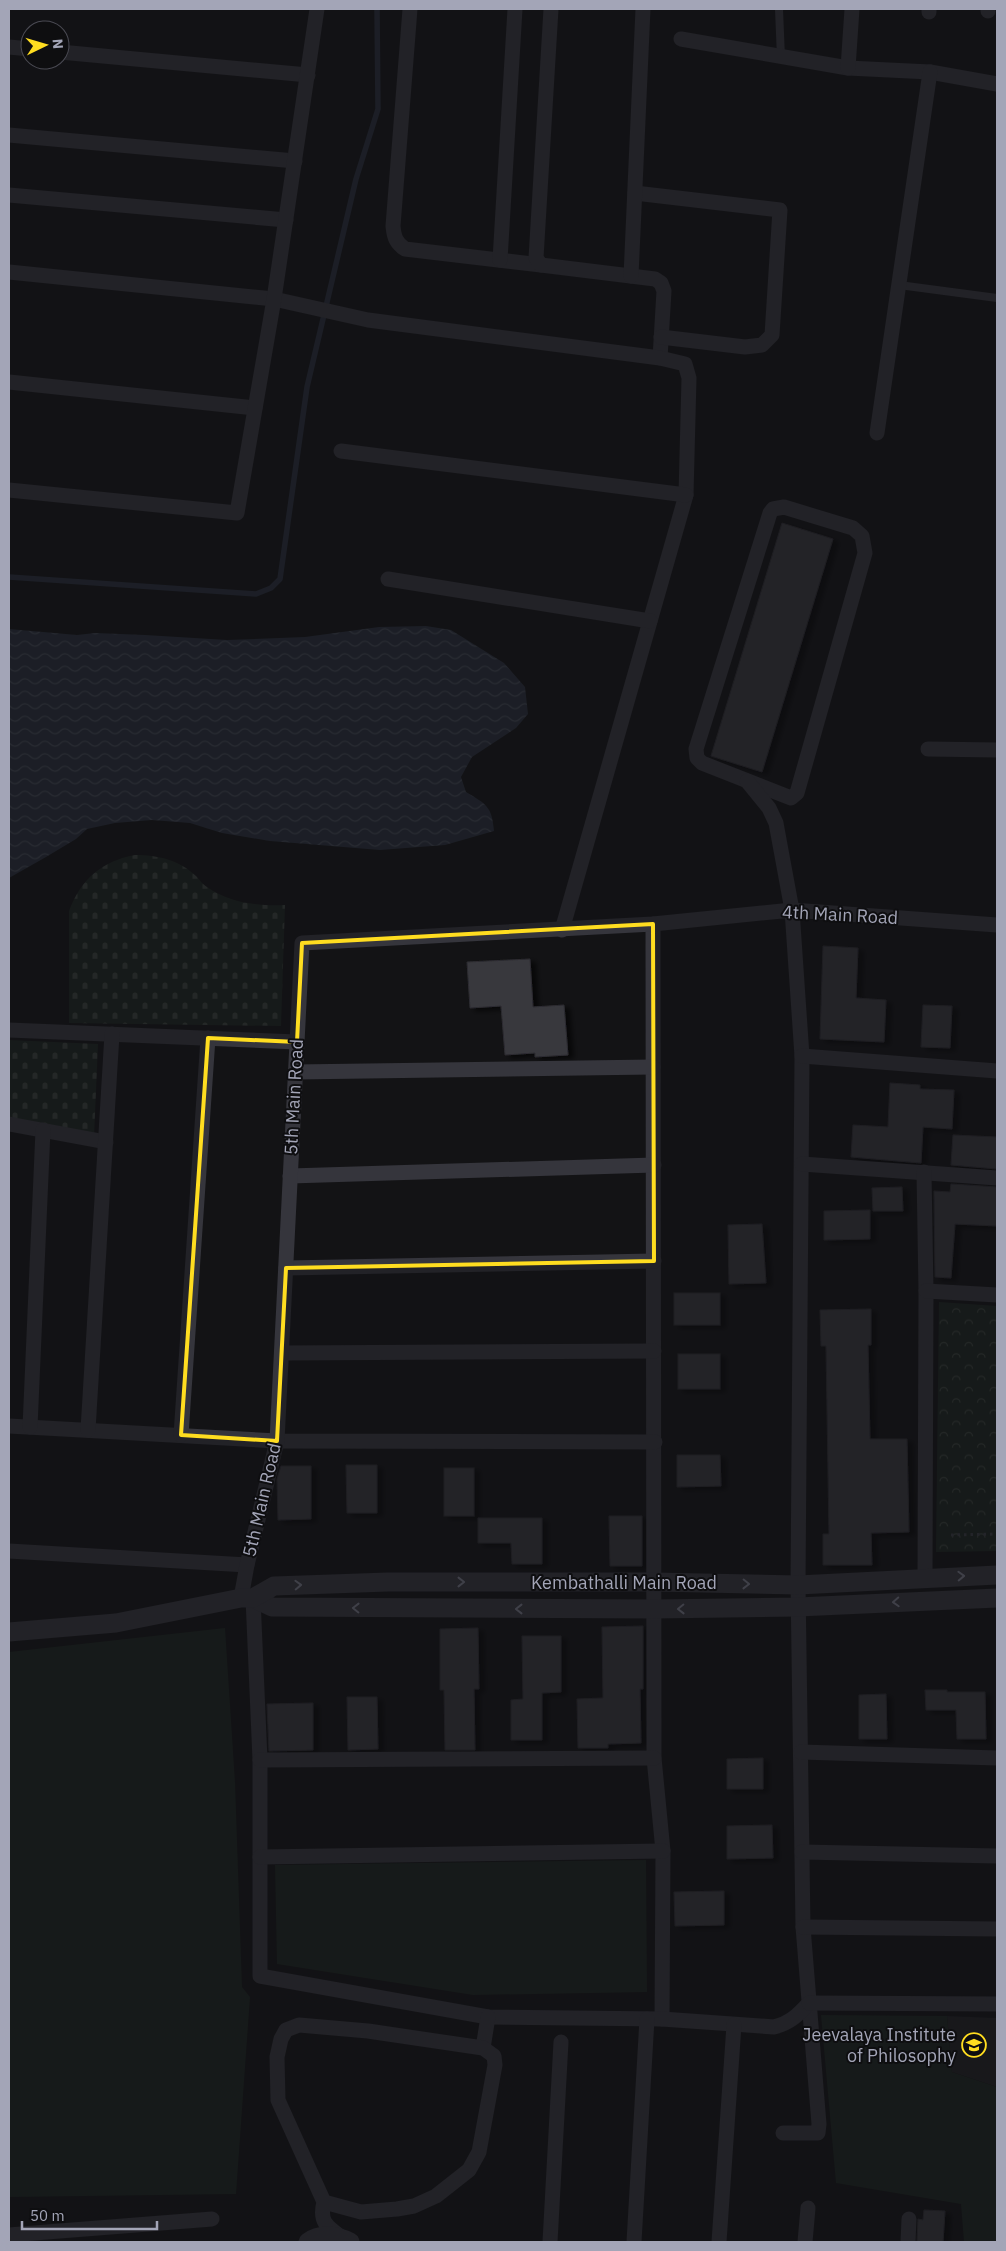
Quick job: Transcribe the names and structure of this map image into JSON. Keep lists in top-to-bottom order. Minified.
{"streets":{"street":["4th Main Road","5th Main Road","Kembathalli Main Road"]},"crossings":[["4th Main Road","5th Main Road"],["5th Main Road","Kembathalli Main Road"]],"places":{"school or university":["Jeevalaya Institute of Philosophy"]},"scale_bar":"50 m","north":"right"}
